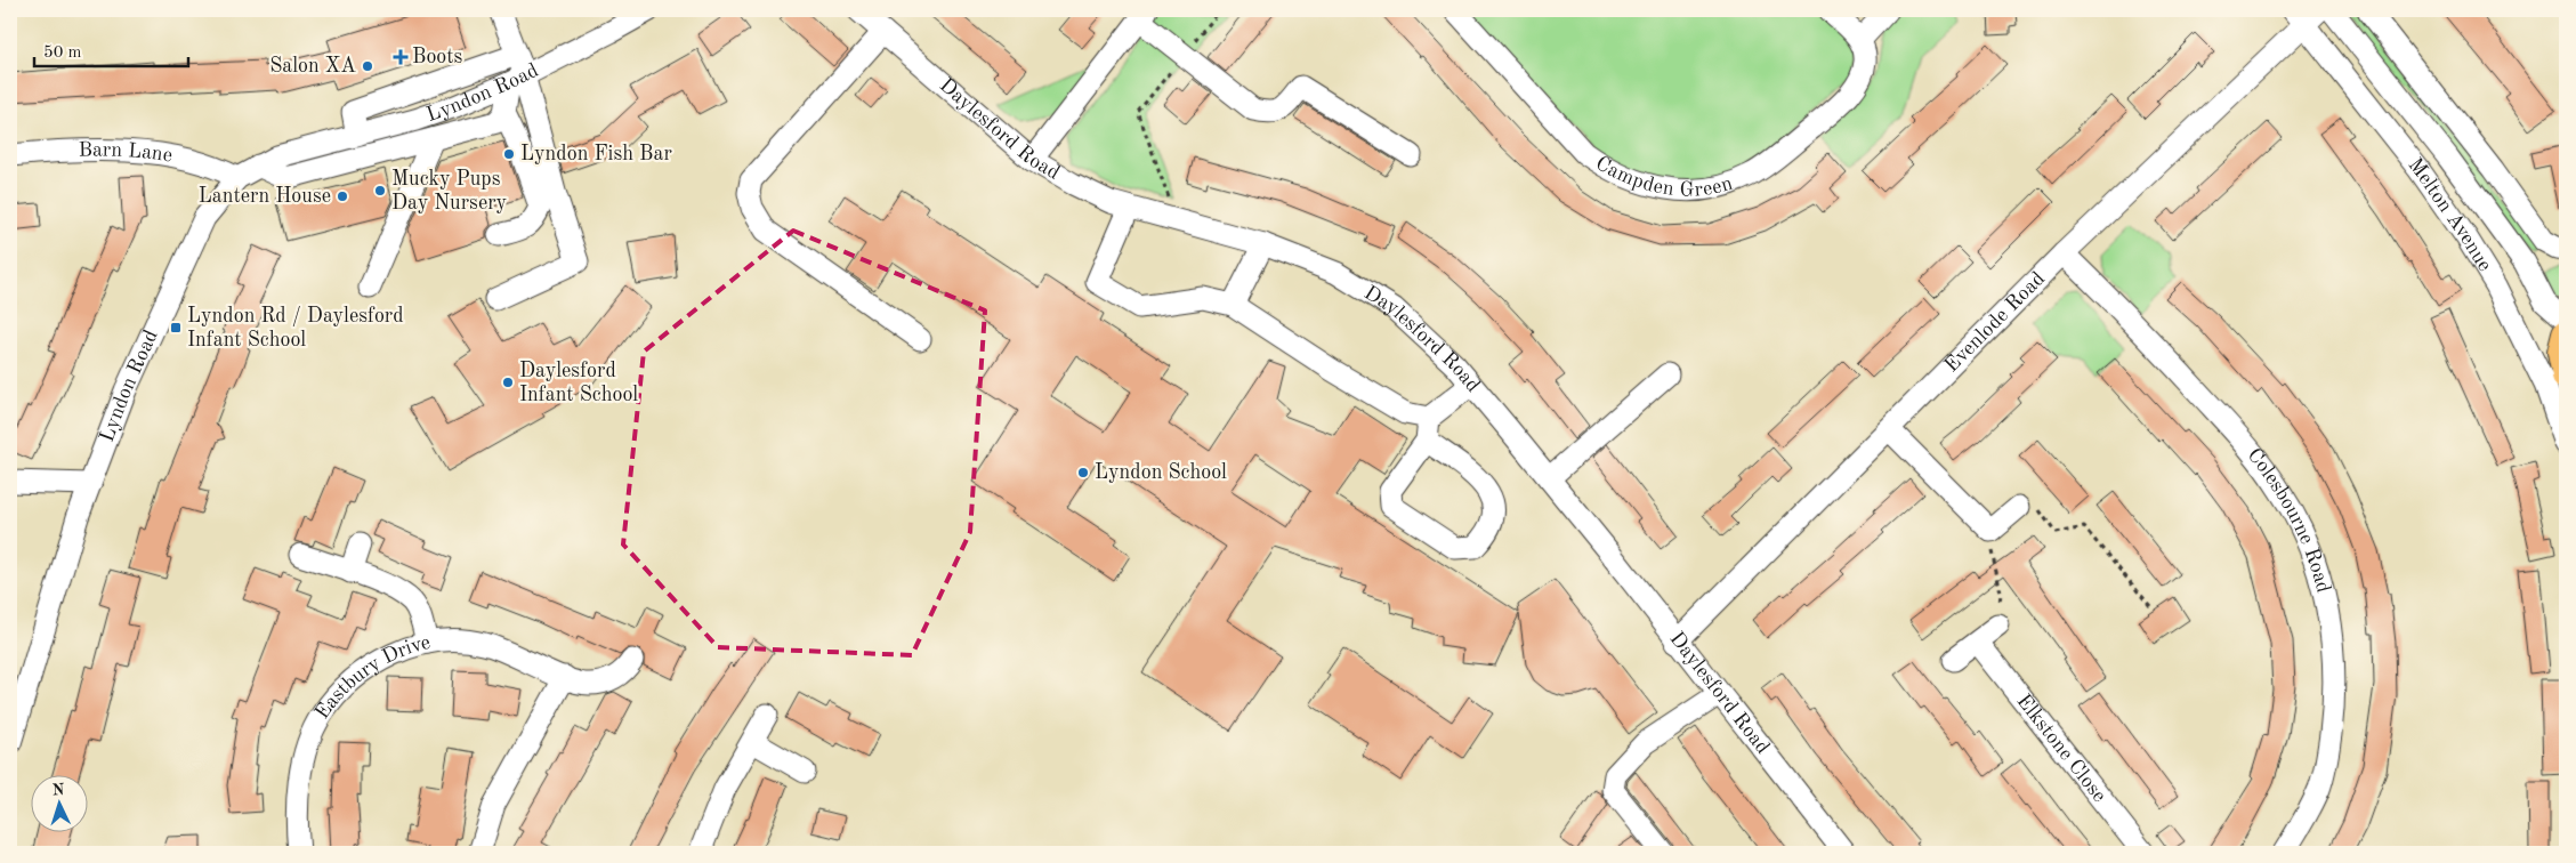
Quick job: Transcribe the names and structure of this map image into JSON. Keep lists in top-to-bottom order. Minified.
{"streets":{"street":["Lyndon Road","Daylesford Road","Barn Lane","Campden Green","Melton Avenue","Evenlode Road","Colesbourne Road","Eastbury Drive","Elkstone Close"]},"crossings":[["Lyndon Road","Barn Lane"],["Daylesford Road","Evenlode Road"],["Melton Avenue","Evenlode Road"],["Evenlode Road","Colesbourne Road"]],"places":{"health":["Boots"],"other":["Salon XA","Lyndon Fish Bar","Mucky Pups Day Nursery","Lantern House","Daylesford Infant School","Lyndon School"],"transit":["Lyndon Rd / Daylesford Infant School"]},"scale_bar":"50 m","north":"top"}
